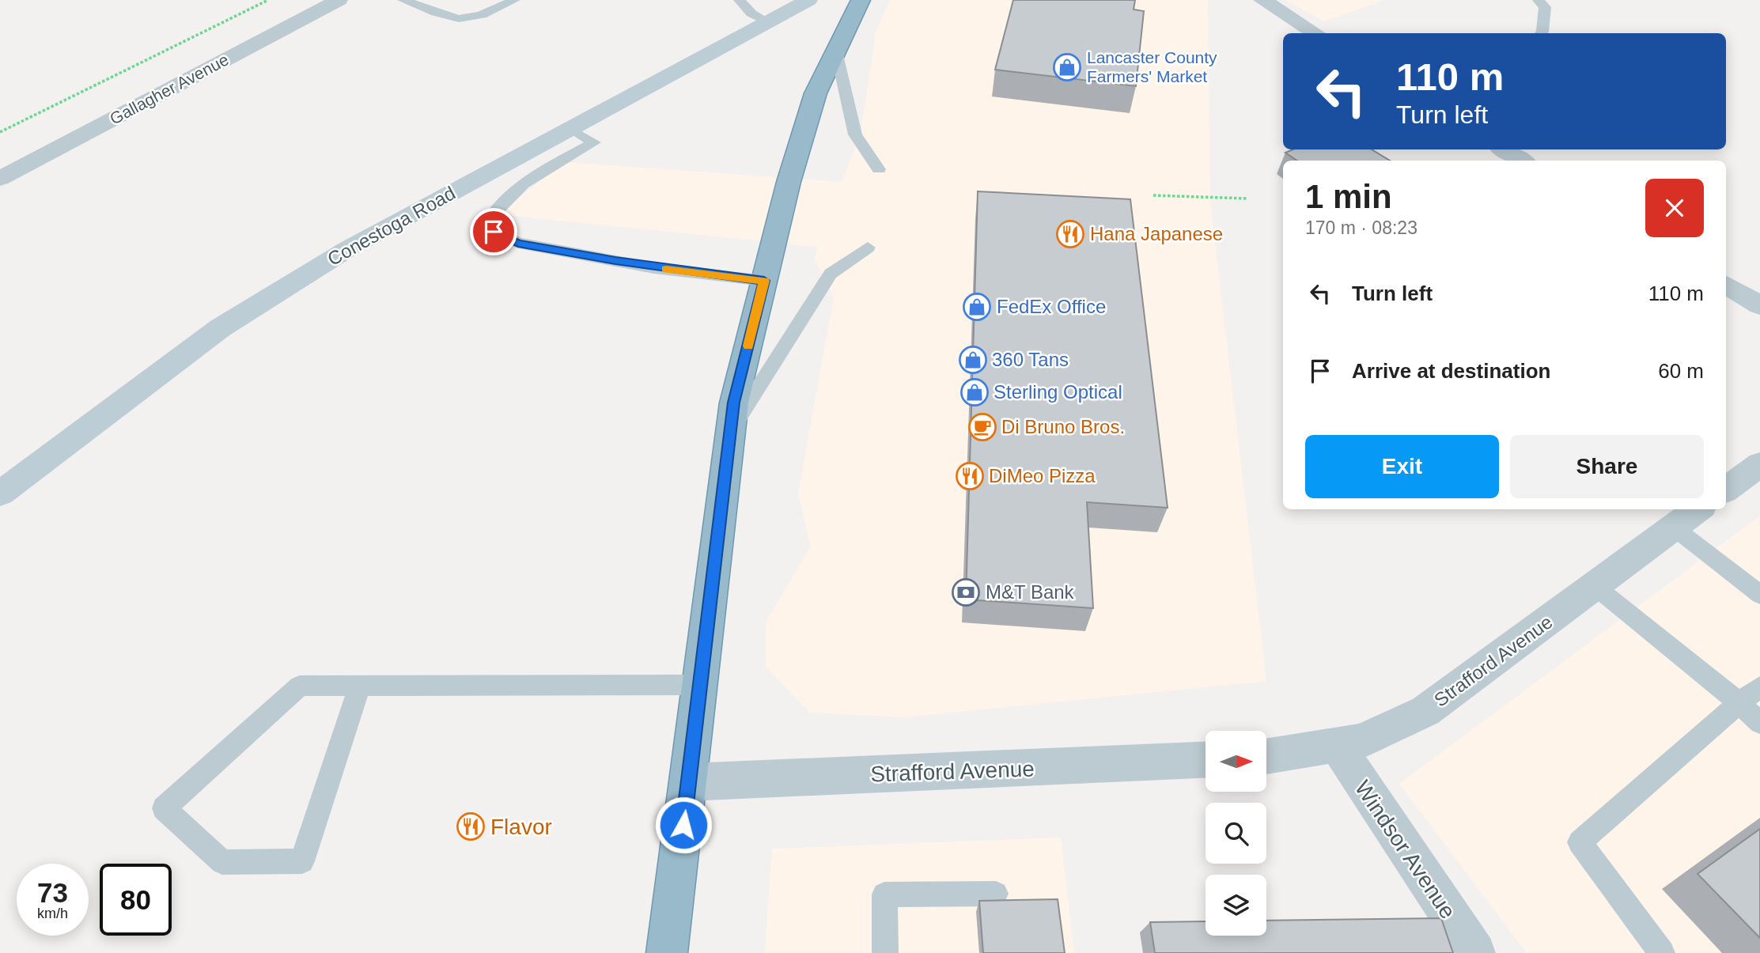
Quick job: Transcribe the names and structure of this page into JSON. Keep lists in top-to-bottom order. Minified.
{"streets":{"main road":["Conestoga Road"],"street":["Gallagher Avenue","Strafford Avenue","Windsor Avenue"]},"crossings":[["Strafford Avenue","Windsor Avenue"]],"places":{"shop":["Lancaster County Farmers' Market","FedEx Office","360 Tans","Sterling Optical"],"restaurant":["Hana Japanese","DiMeo Pizza","Flavor"],"cafe":["Di Bruno Bros."],"bank":["M&T Bank"]},"north":"right","page":{"turn":["110 m","Turn left"],"heading":["1 min","170 m · 08:23"],"list":[{"name":"Turn left","value":"110 m"},{"name":"Arrive at destination","value":"60 m"}],"buttons":["Exit","Share"],"speed":"73 km/h","limit":"80"}}
